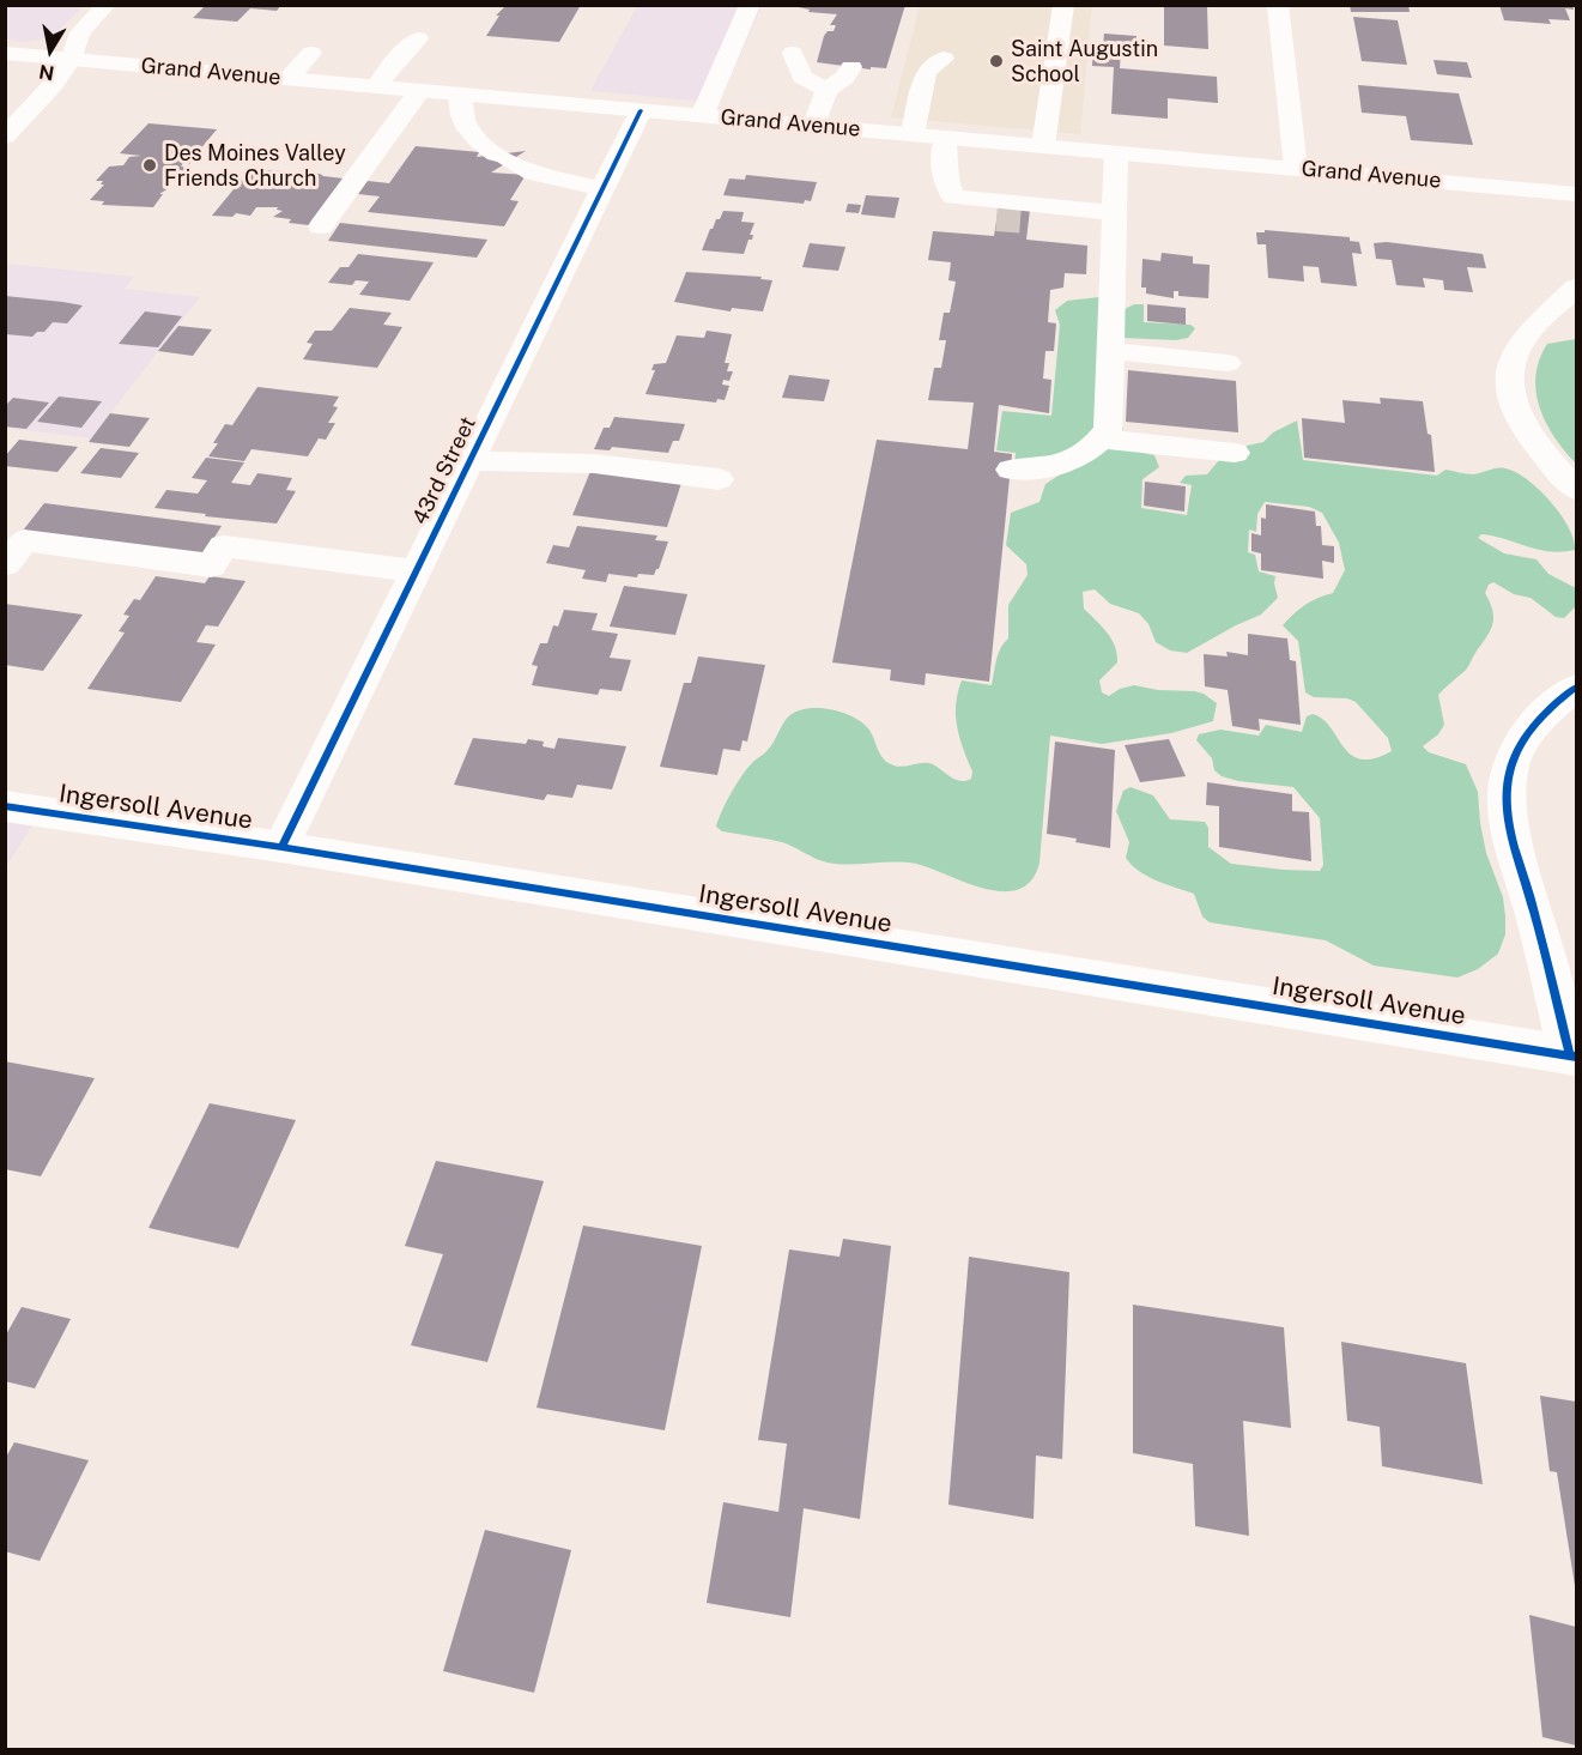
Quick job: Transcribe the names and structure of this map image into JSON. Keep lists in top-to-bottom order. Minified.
{"streets":{"main road":["Grand Avenue","43rd Street","Ingersoll Avenue"]},"crossings":[["Grand Avenue","43rd Street"],["43rd Street","Ingersoll Avenue"]],"places":["Saint Augustin School","Des Moines Valley Friends Church"],"north":"bottom"}
